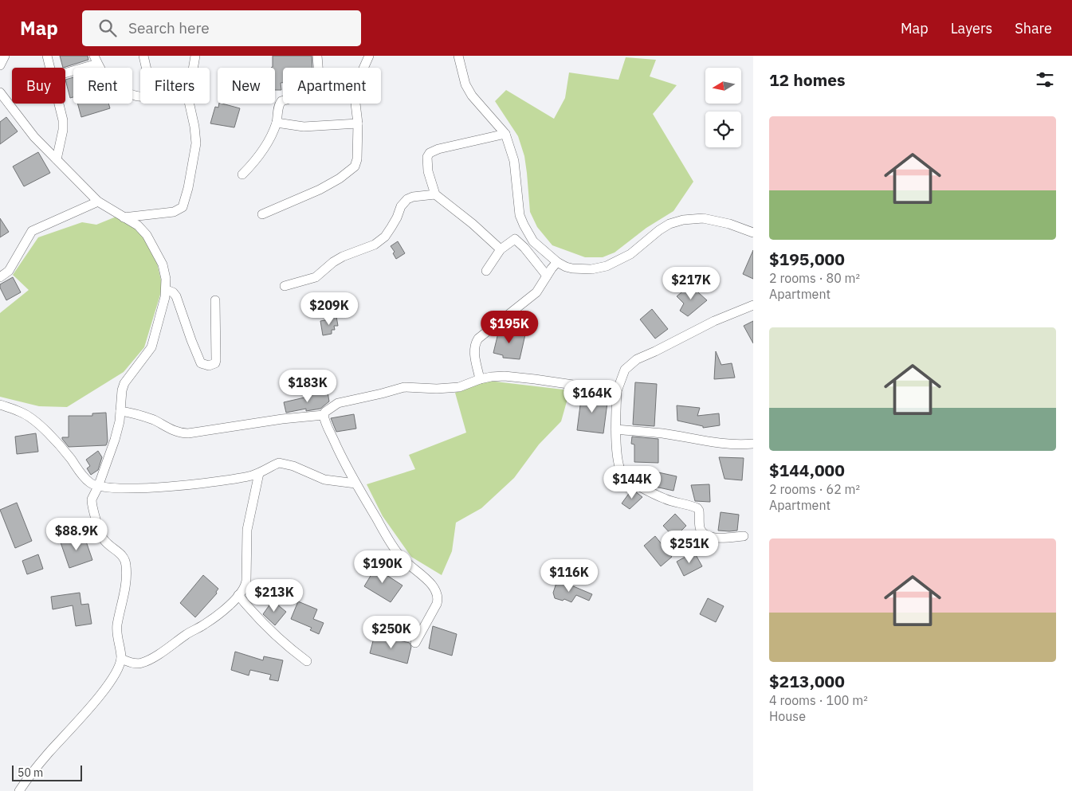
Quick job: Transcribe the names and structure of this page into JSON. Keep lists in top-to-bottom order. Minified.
{"scale_bar":"50 m","north":"left","page":{"header":"Map","search":"Search here","nav":["Map","Layers","Share"],"heading":"12 homes","chip":["Buy","Rent","Filters","New","Apartment"],"list":[{"name":"$195,000","note":"2 rooms · 80 m² · Apartment"},{"name":"$144,000","note":"2 rooms · 62 m² · Apartment"},{"name":"$213,000","note":"4 rooms · 100 m² · House"}],"price":["$217K","$209K","$195K","$183K","$164K","$144K","$88.9K","$251K","$190K","$116K","$213K","$250K"],"scale":"50 m"}}
